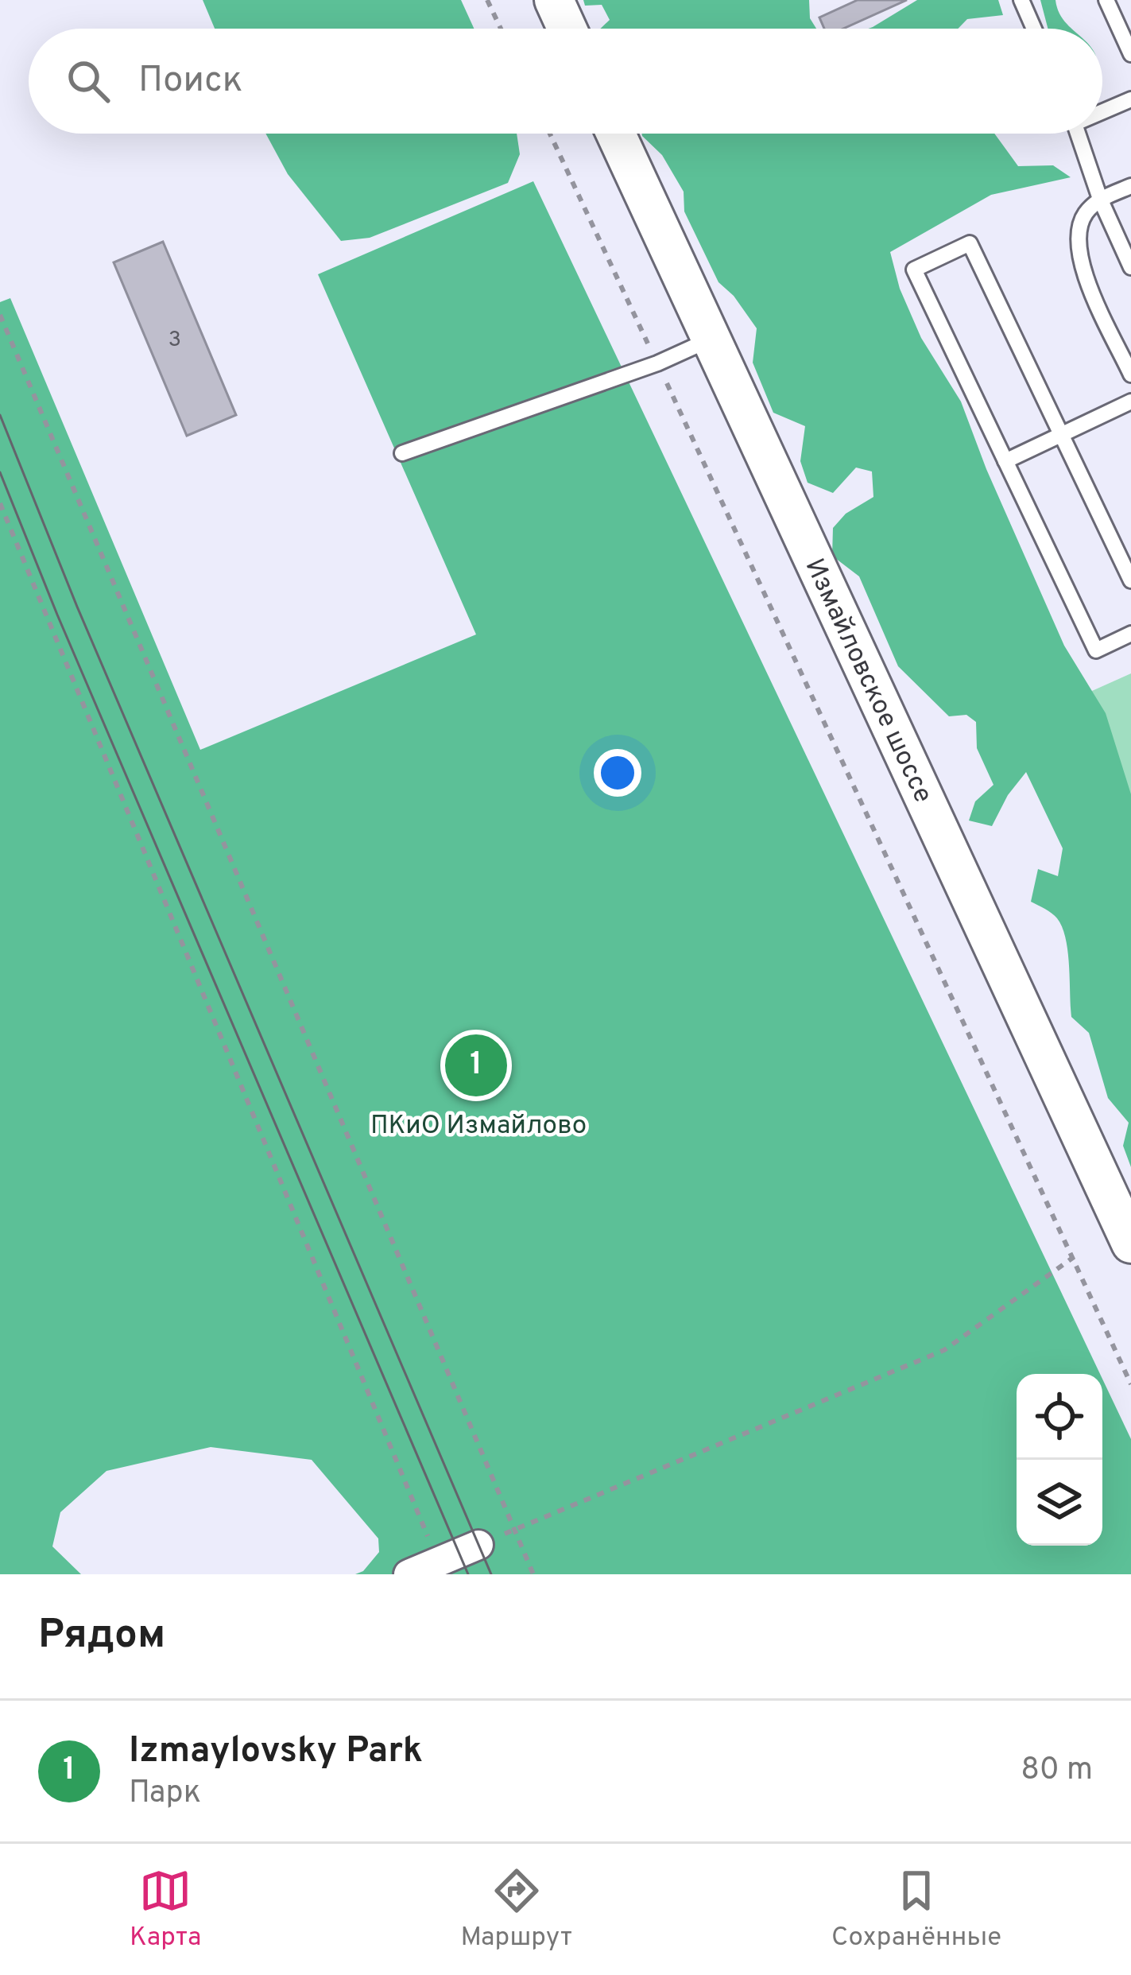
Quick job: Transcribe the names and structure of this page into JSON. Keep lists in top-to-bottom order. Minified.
{"streets":{"main road":["Измайловское шоссе"]},"parks":["ПКиО Измайлово"],"house_numbers":["3"],"page":{"search":"Поиск","pins":"1","heading":"Рядом","list":[{"mark":"1","name":"Izmaylovsky Park","note":"Парк","value":"80 m"}],"nav":["Карта","Маршрут","Сохранённые"]}}
